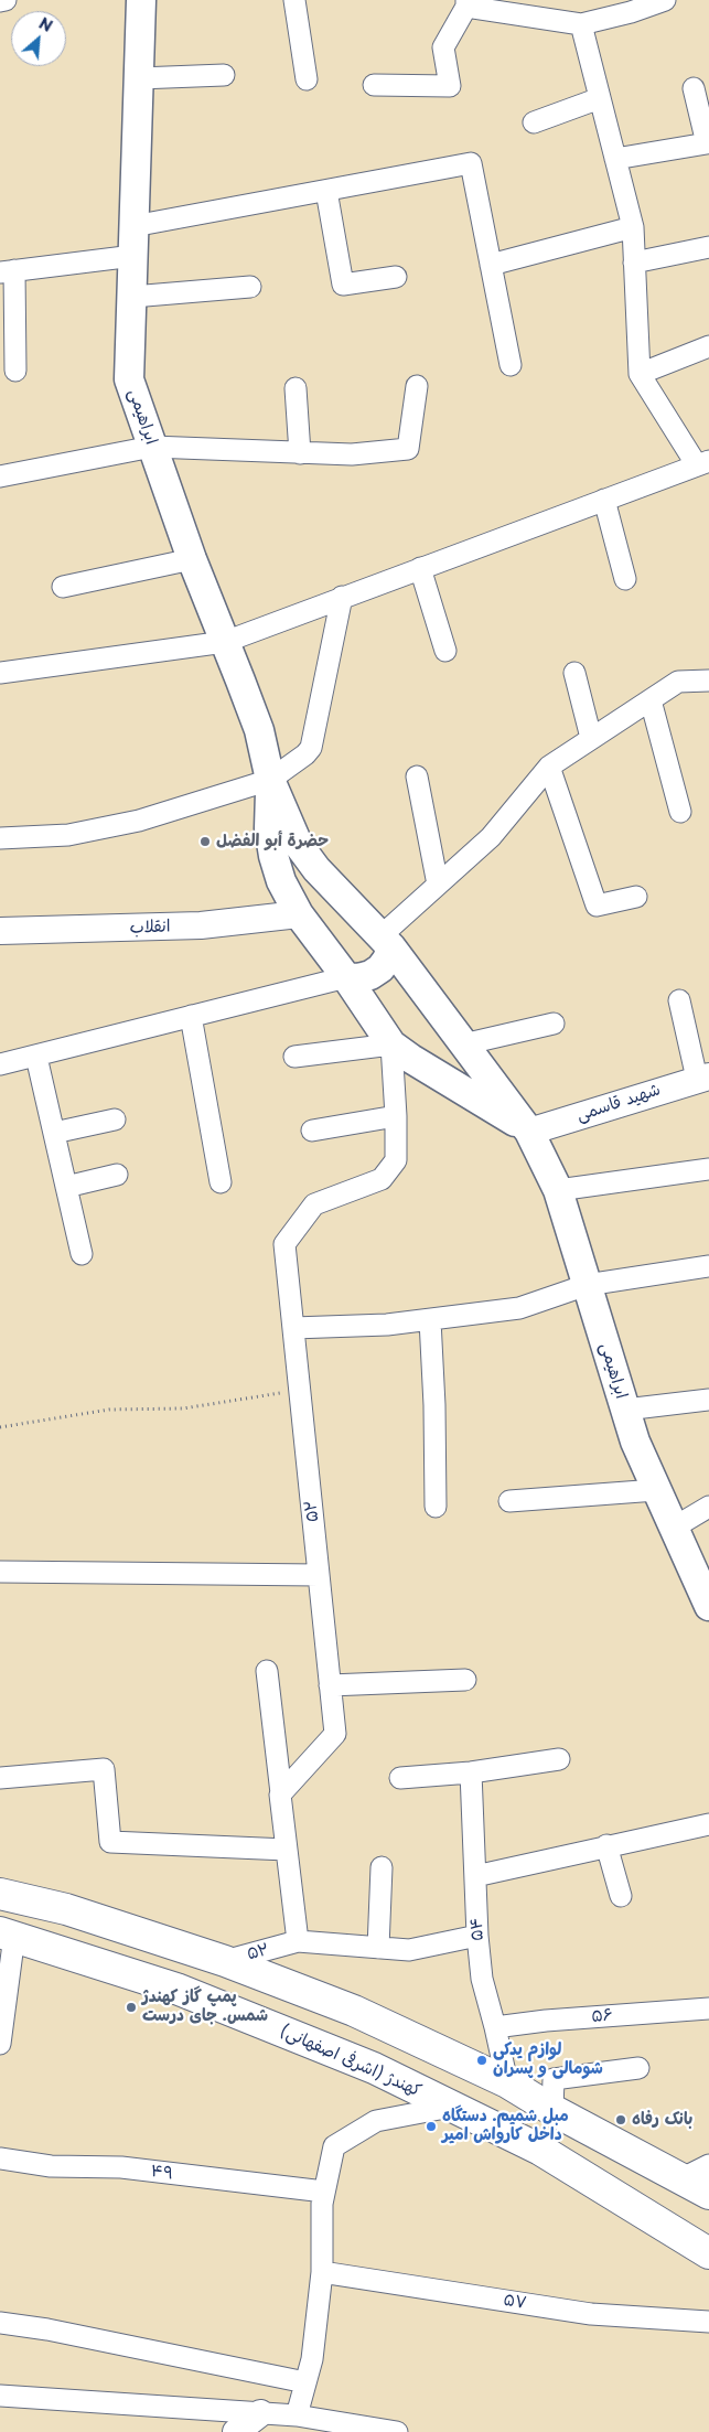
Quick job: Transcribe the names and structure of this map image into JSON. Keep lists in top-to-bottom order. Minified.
{"streets":{"main road":["ابراهیمی","کهندژ (اشرفی اصفهانی)"],"street":["انقلاب","شهید قاسمی","۵۲","۵۴","۵۶","۴۹","۵۷"]},"crossings":[["ابراهیمی","شهید قاسمی"],["۵۲","۵۴"],["۵۴","۵۶"]],"places":["حضرة أبو الفضل","پمپ گاز کهندژ شمس. جای درست","لوازم یدکی شومالی و پسران","بانک رفاه","مبل شمیم. دستگاه داخل کارواش امیر"],"north":"top right"}
